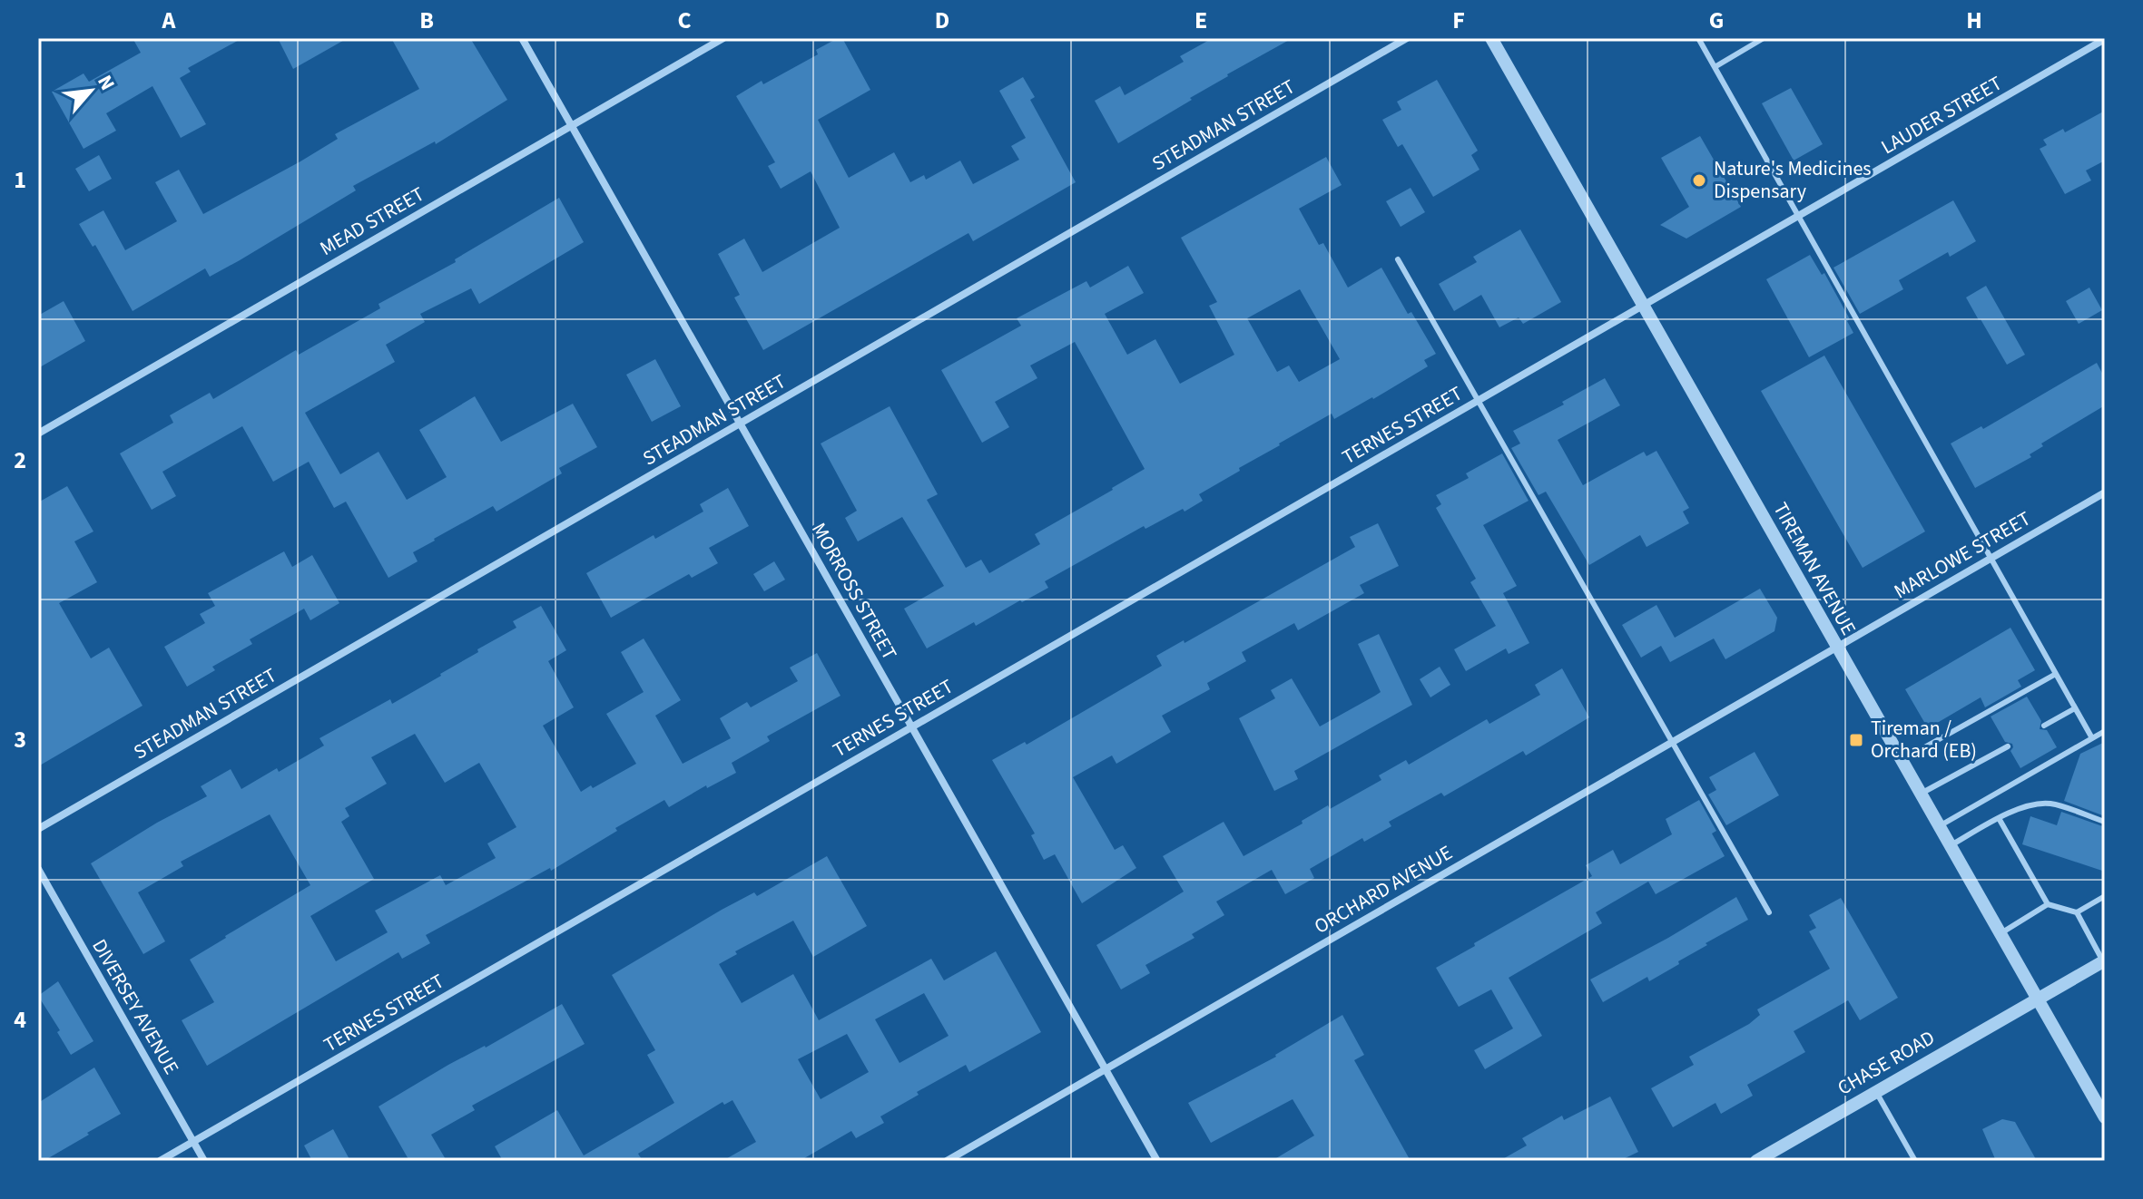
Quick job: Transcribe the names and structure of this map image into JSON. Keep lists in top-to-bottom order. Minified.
{"streets":{"street":["LAUDER STREET","STEADMAN STREET","MEAD STREET","TERNES STREET","MARLOWE STREET","TIREMAN AVENUE","MORROSS STREET","ORCHARD AVENUE","DIVERSEY AVENUE","CHASE ROAD"]},"crossings":[["LAUDER STREET","TERNES STREET"],["LAUDER STREET","TIREMAN AVENUE"],["STEADMAN STREET","MORROSS STREET"],["MEAD STREET","MORROSS STREET"],["TERNES STREET","TIREMAN AVENUE"],["TERNES STREET","MORROSS STREET"],["TERNES STREET","DIVERSEY AVENUE"],["MARLOWE STREET","TIREMAN AVENUE"],["MARLOWE STREET","ORCHARD AVENUE"],["TIREMAN AVENUE","ORCHARD AVENUE"],["TIREMAN AVENUE","CHASE ROAD"],["MORROSS STREET","ORCHARD AVENUE"]],"places":{"other":["Nature's Medicines Dispensary"],"transit":["Tireman / Orchard (EB)"]},"north":"top right","grid":{"columns":["A","B","C","D","E","F","G","H"],"rows":["1","2","3","4"]}}
